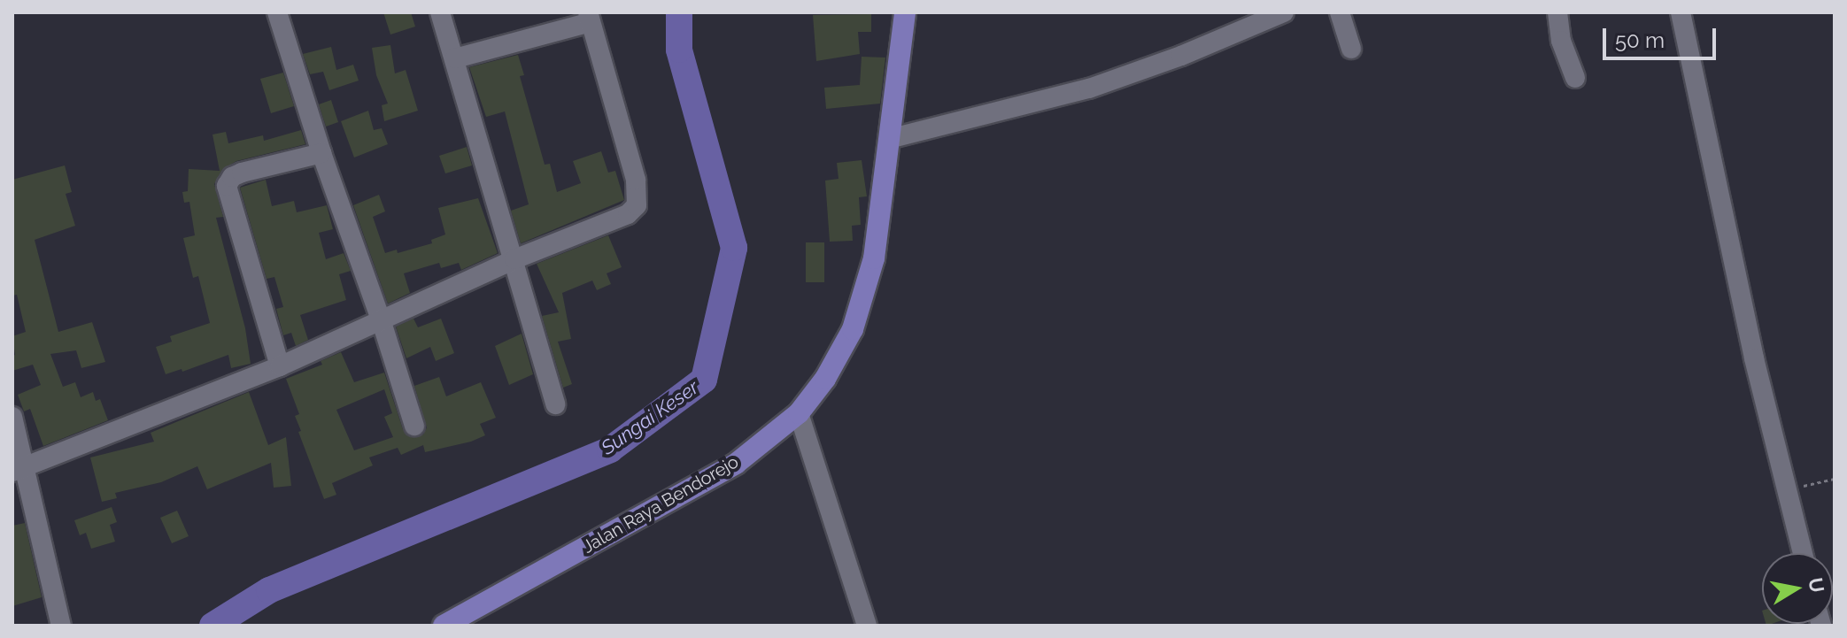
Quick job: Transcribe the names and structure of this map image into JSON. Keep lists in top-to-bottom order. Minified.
{"streets":{"main road":["Jalan Raya Bendorejo"]},"water":["Sungai Keser"],"scale_bar":"50 m","north":"right"}
